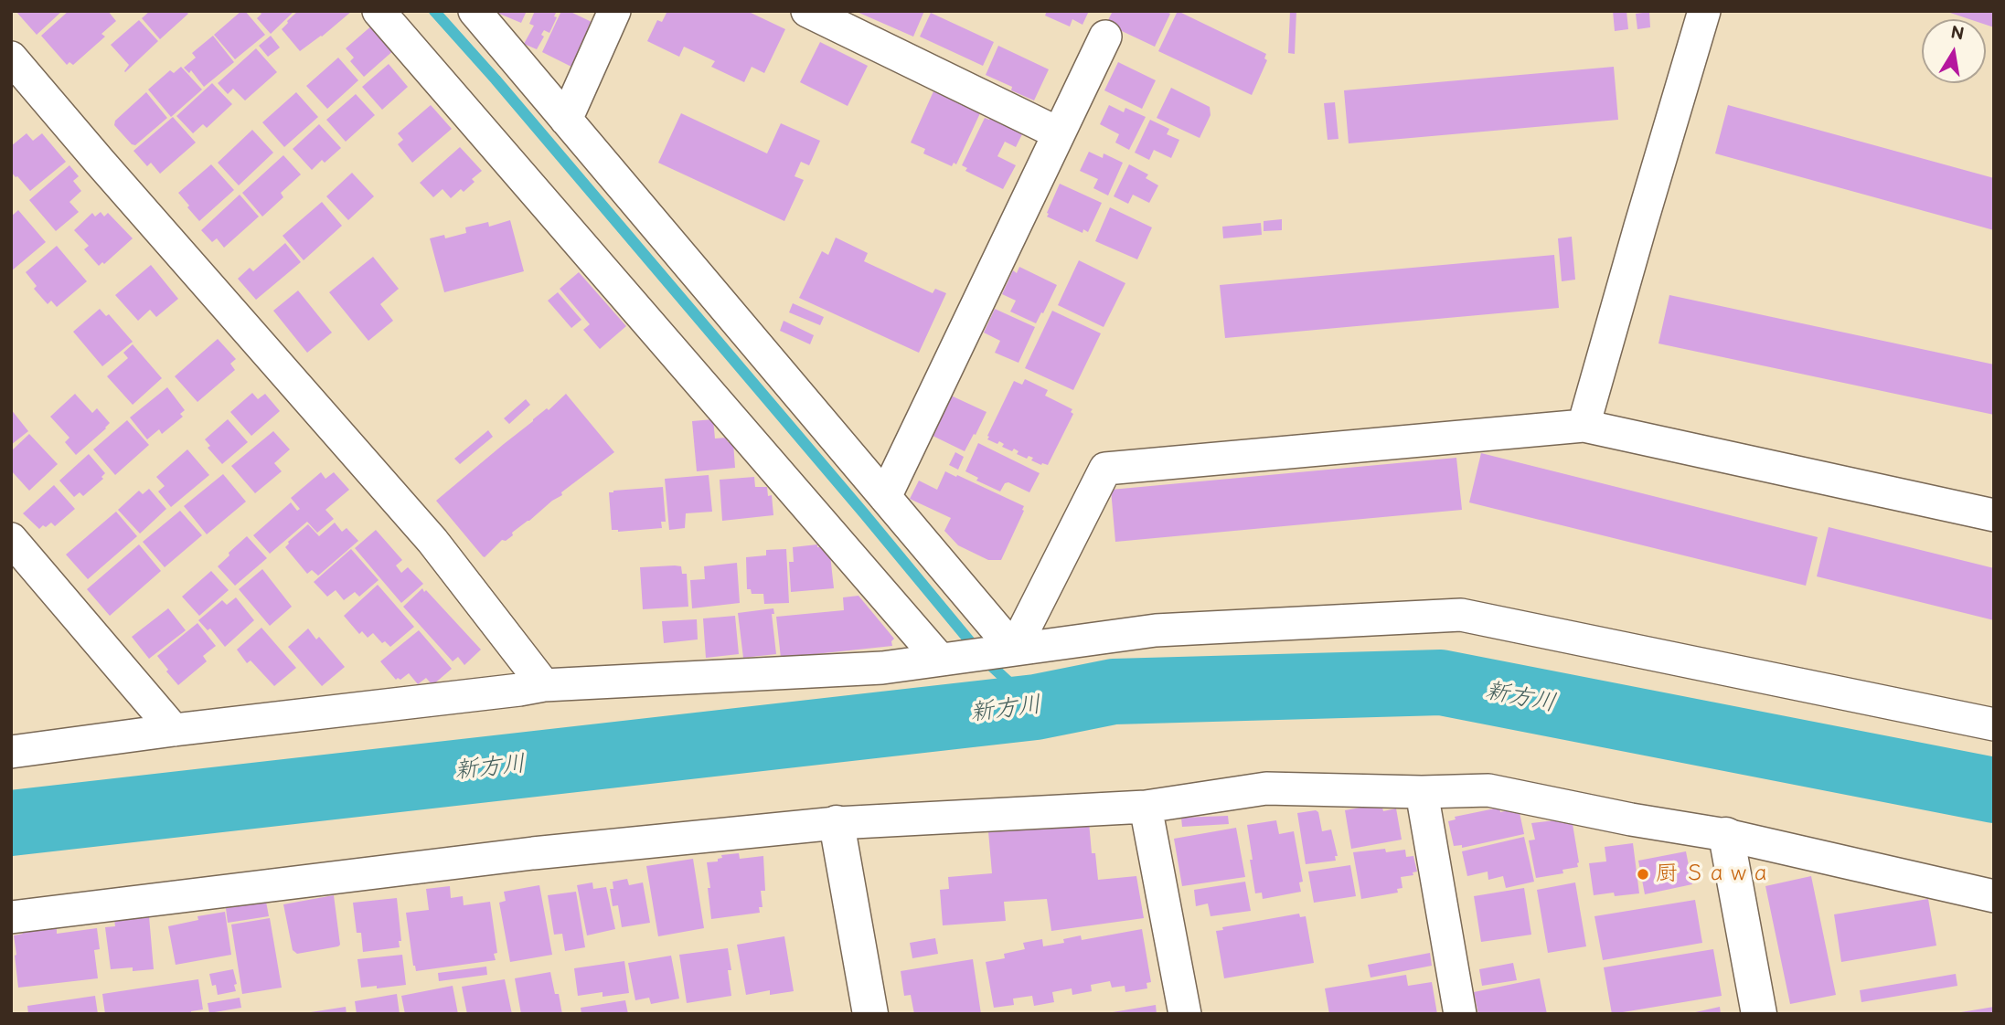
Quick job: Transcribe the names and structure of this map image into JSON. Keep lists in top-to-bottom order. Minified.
{"water":["新方川"],"places":["厨 Ｓａｗａ"],"north":"top"}
